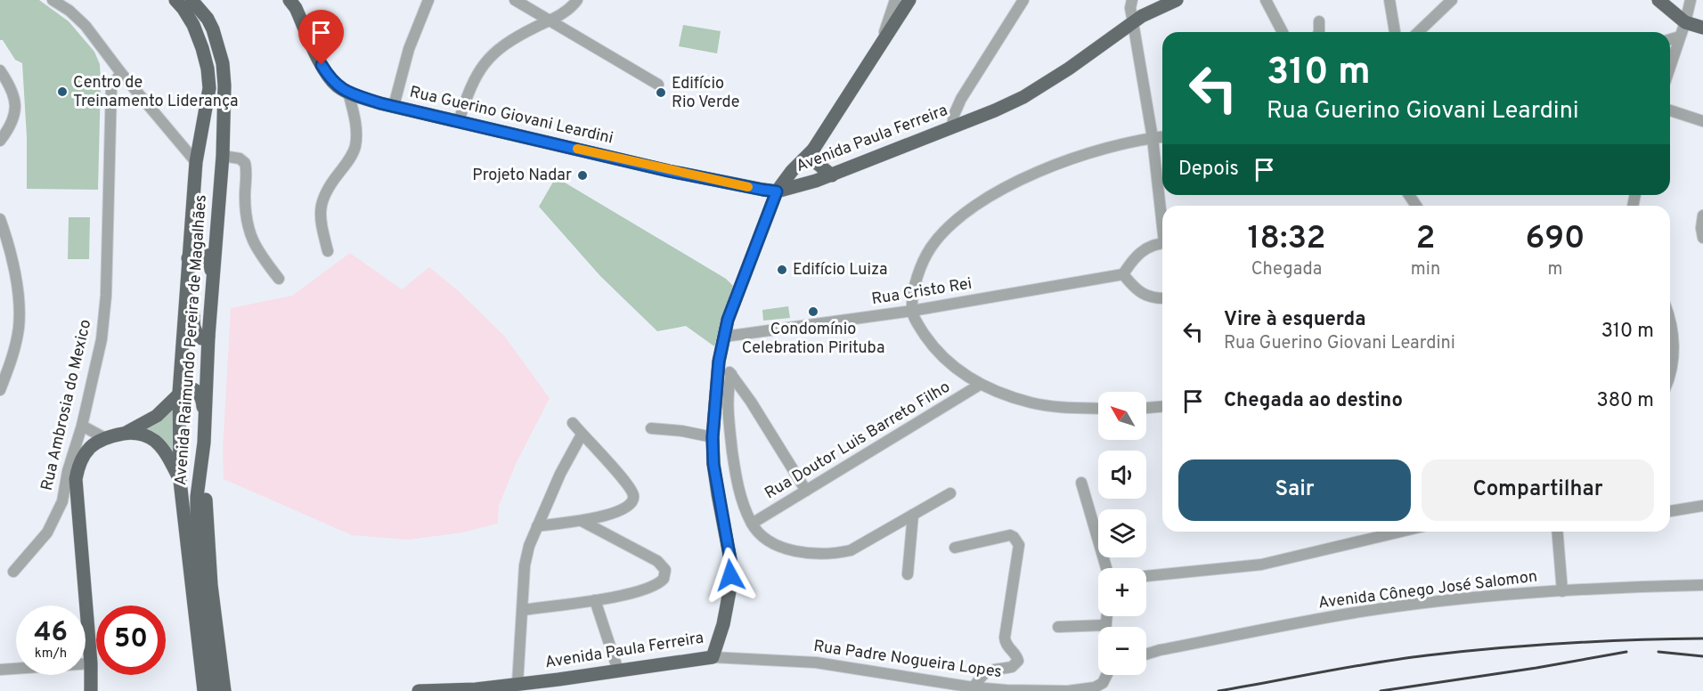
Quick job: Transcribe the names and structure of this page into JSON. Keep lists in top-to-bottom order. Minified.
{"streets":{"main road":["Rua Guerino Giovani Leardini","Avenida Paula Ferreira","Avenida Raimundo Pereira de Magalhães"],"street":["Rua Cristo Rei","Rua Ambrosia do Mexico","Rua Doutor Luis Barreto Filho","Avenida Cônego José Salomon","Rua Padre Nogueira Lopes"]},"crossings":[["Rua Guerino Giovani Leardini","Avenida Paula Ferreira"],["Avenida Paula Ferreira","Rua Cristo Rei"],["Avenida Paula Ferreira","Rua Padre Nogueira Lopes"]],"places":["Centro de Treinamento Liderança","Edifício Rio Verde","Projeto Nadar","Edifício Luiza","Condomínio Celebration Pirituba"],"north":"top left","page":{"turn":["310 m","Rua Guerino Giovani Leardini"],"then":"Depois","eta":["18:32","Chegada","2","min","690","m"],"list":[{"name":"Vire à esquerda","note":"Rua Guerino Giovani Leardini","value":"310 m"},{"name":"Chegada ao destino","value":"380 m"}],"map_buttons":["+","−"],"buttons":["Sair","Compartilhar"],"speed":"46 km/h","limit":"50"}}
